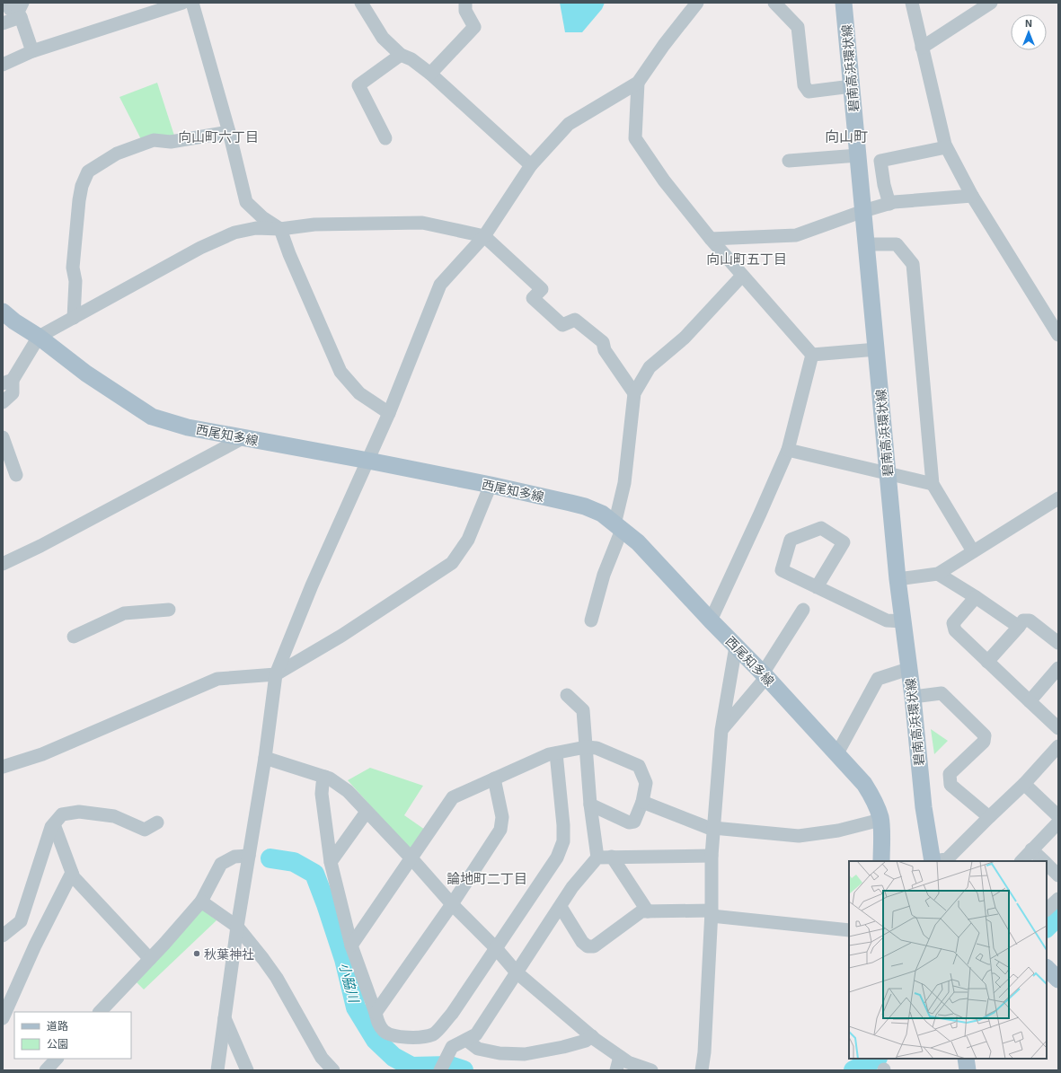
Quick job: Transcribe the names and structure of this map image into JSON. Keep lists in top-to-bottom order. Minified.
{"streets":{"main road":["碧南高浜環状線","西尾知多線"]},"districts":["向山町","向山町六丁目","向山町五丁目","論地町二丁目"],"water":["小脇川"],"places":["秋葉神社"],"legend":["道路","公園"],"north":"top"}
